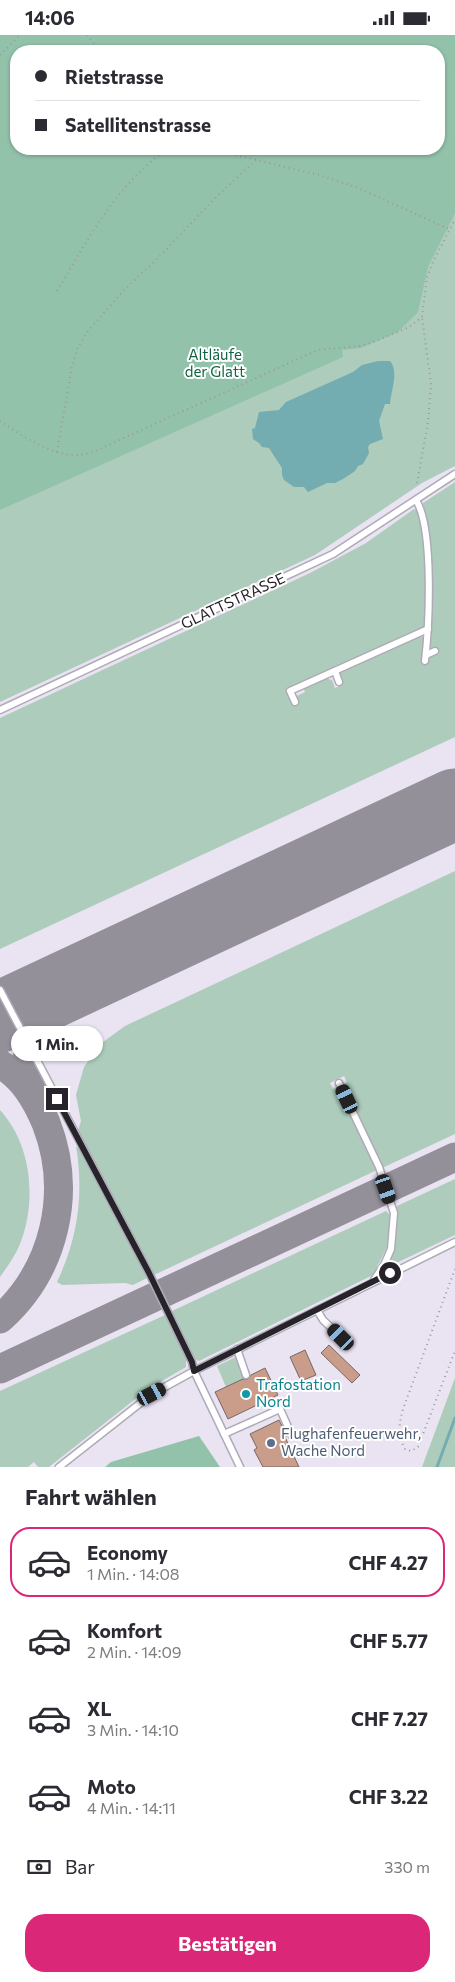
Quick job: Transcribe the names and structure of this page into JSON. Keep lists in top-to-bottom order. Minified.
{"streets":{"lane":["GLATTSTRASSE"]},"parks":["Altläufe der Glatt"],"places":["Trafostation Nord","Flughafenfeuerwehr, Wache Nord"],"page":{"status":"14:06","banner":["Rietstrasse","Satellitenstrasse"],"bubble":"1 Min.","heading":"Fahrt wählen","list":[{"name":"Economy","note":"1 Min. · 14:08","value":"CHF 4.27"},{"name":"Komfort","note":"2 Min. · 14:09","value":"CHF 5.77"},{"name":"XL","note":"3 Min. · 14:10","value":"CHF 7.27"},{"name":"Moto","note":"4 Min. · 14:11","value":"CHF 3.22"}],"pay":["Bar","330 m"],"buttons":"Bestätigen"}}
